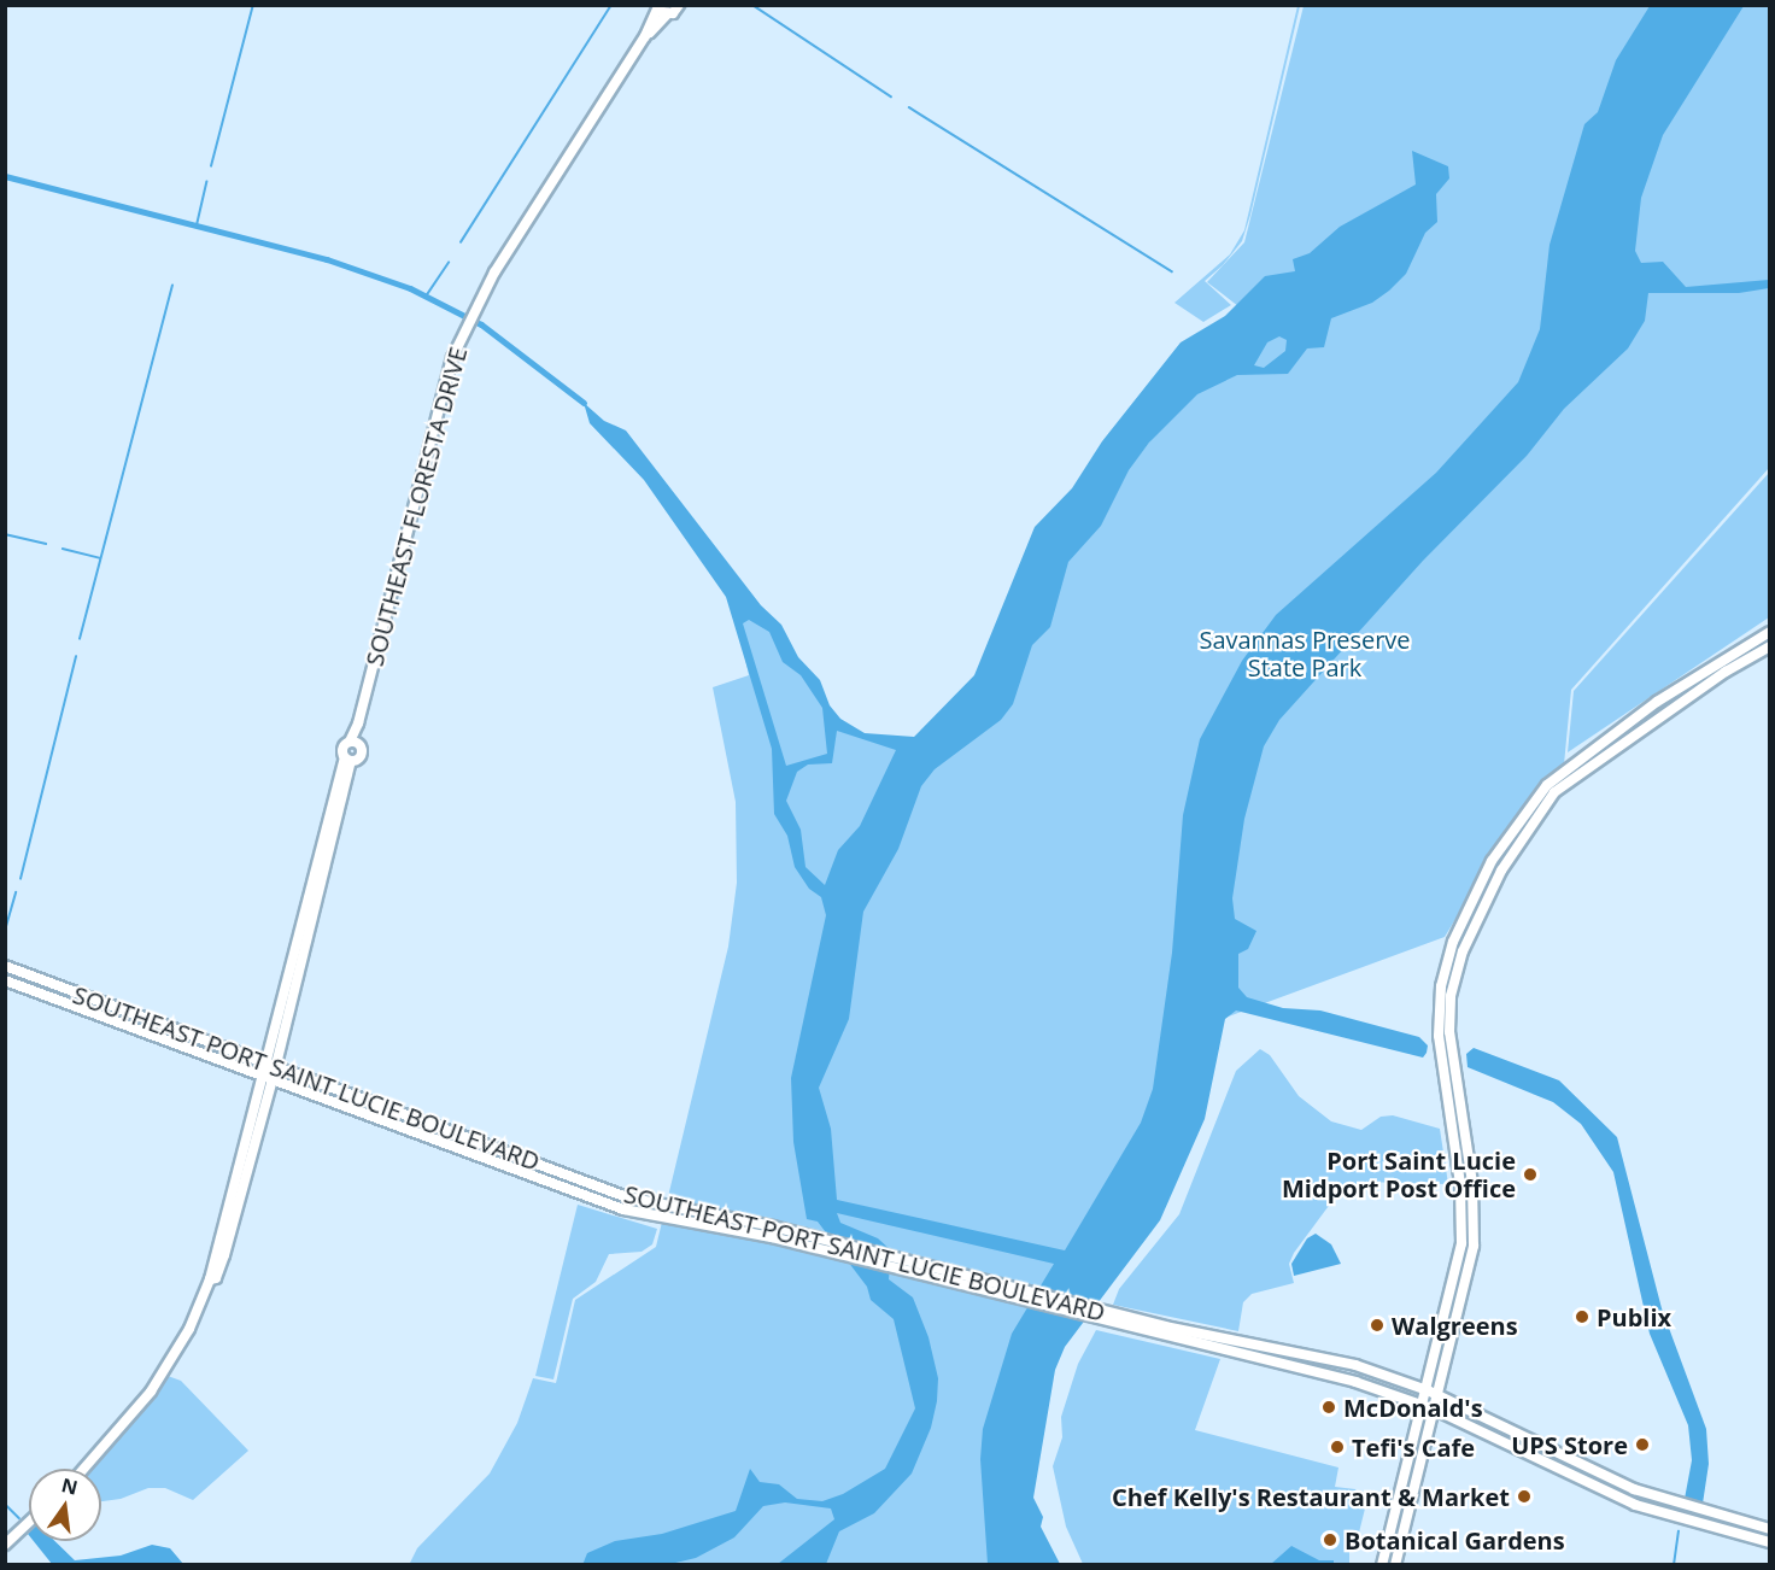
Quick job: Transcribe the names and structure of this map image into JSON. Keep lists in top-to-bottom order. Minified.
{"streets":{"main road":["SOUTHEAST PORT SAINT LUCIE BOULEVARD"],"street":["SOUTHEAST FLORESTA DRIVE"]},"parks":["Savannas Preserve State Park"],"places":["Port Saint Lucie Midport Post Office","Publix","Walgreens","McDonald's","UPS Store","Tefi's Cafe","Chef Kelly's Restaurant & Market","Botanical Gardens"],"north":"top"}
